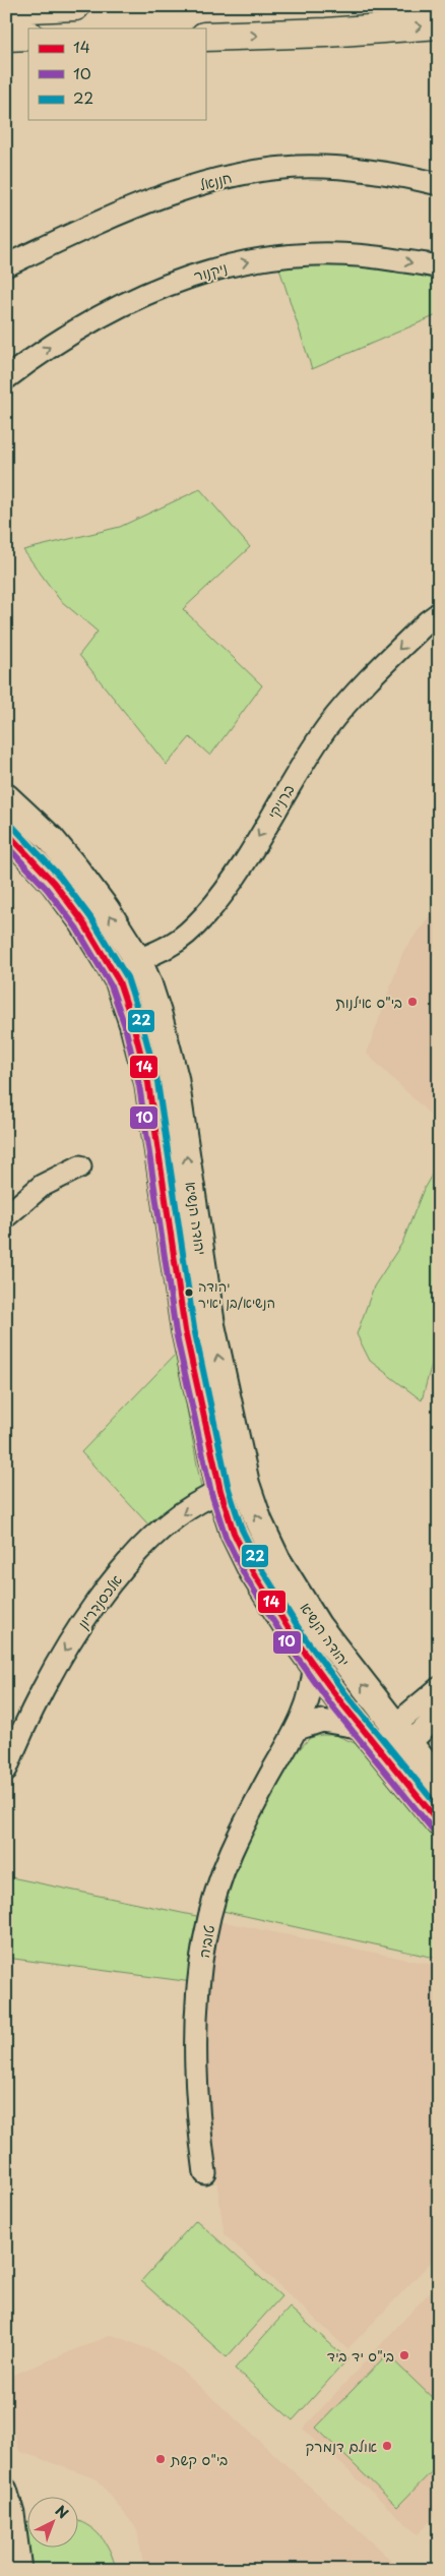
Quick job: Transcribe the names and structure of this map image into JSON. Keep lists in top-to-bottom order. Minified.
{"streets":{"street":["חננאל","ניקנור","ברניקי","יהודה הנשיא","אלכסנדריון","טוביה"]},"crossings":[["ברניקי","יהודה הנשיא"],["יהודה הנשיא","אלכסנדריון"],["יהודה הנשיא","טוביה"]],"one_way":["ניקנור","ברניקי","אלכסנדריון"],"places":["בי\"ס אילנות","יהודה הנשיא/בן יאיר","בי\"ס יד ביד","אולם דנמרק","בי\"ס קשת"],"lines":["transit line 22","transit line 14","transit line 10"],"legend":["14","10","22"],"north":"top right"}
